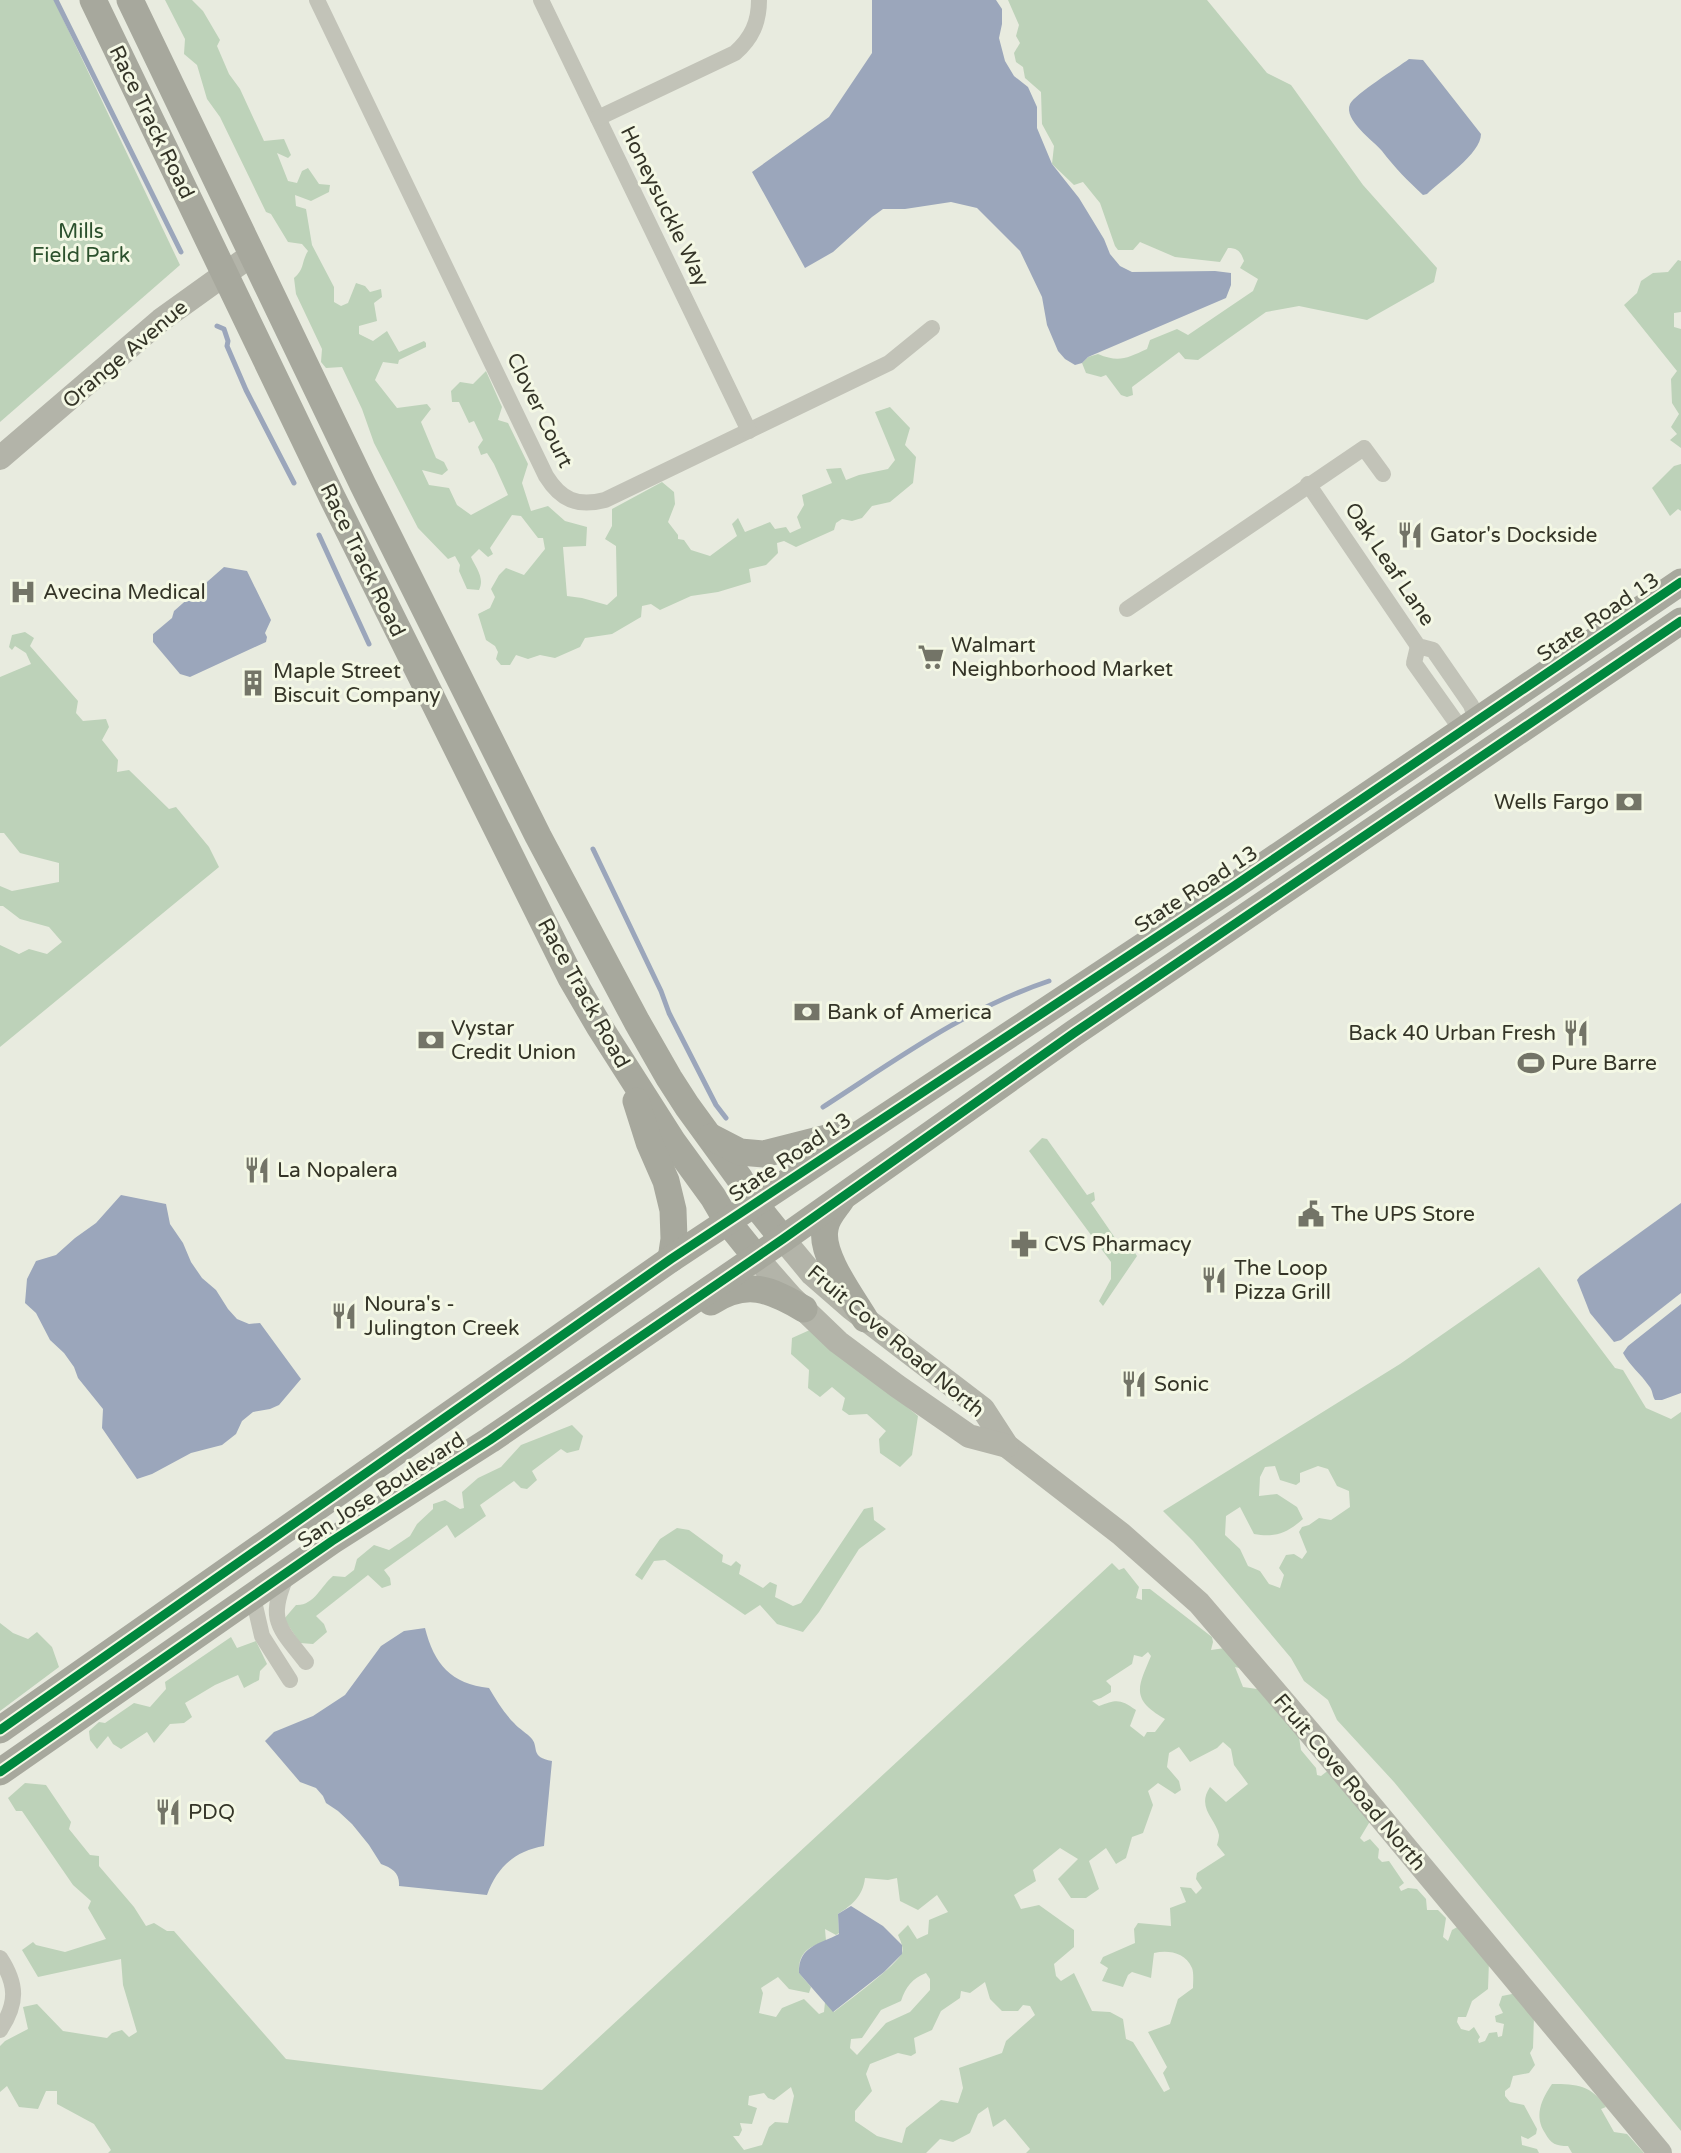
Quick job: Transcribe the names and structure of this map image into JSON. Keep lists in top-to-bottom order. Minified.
{"streets":{"main road":["Race Track Road","State Road 13","San Jose Boulevard"],"street":["Honeysuckle Way","Orange Avenue","Clover Court","Oak Leaf Lane","Fruit Cove Road North"]},"crossings":[["Race Track Road","Orange Avenue"],["Race Track Road","State Road 13"],["Race Track Road","Fruit Cove Road North"],["Race Track Road","San Jose Boulevard"],["Honeysuckle Way","Clover Court"],["Oak Leaf Lane","State Road 13"],["State Road 13","San Jose Boulevard"],["Fruit Cove Road North","San Jose Boulevard"]],"parks":["Mills Field Park"],"places":{"restaurant":["Gator's Dockside","Back 40 Urban Fresh","La Nopalera","The Loop Pizza Grill","Noura's - Julington Creek","Sonic","PDQ"],"hospital":["Avecina Medical"],"supermarket":["Walmart Neighborhood Market"],"building":["Maple Street Biscuit Company"],"bank":["Wells Fargo","Bank of America","Vystar Credit Union"],"sports":["Pure Barre"],"public building":["The UPS Store"],"pharmacy":["CVS Pharmacy"]}}
